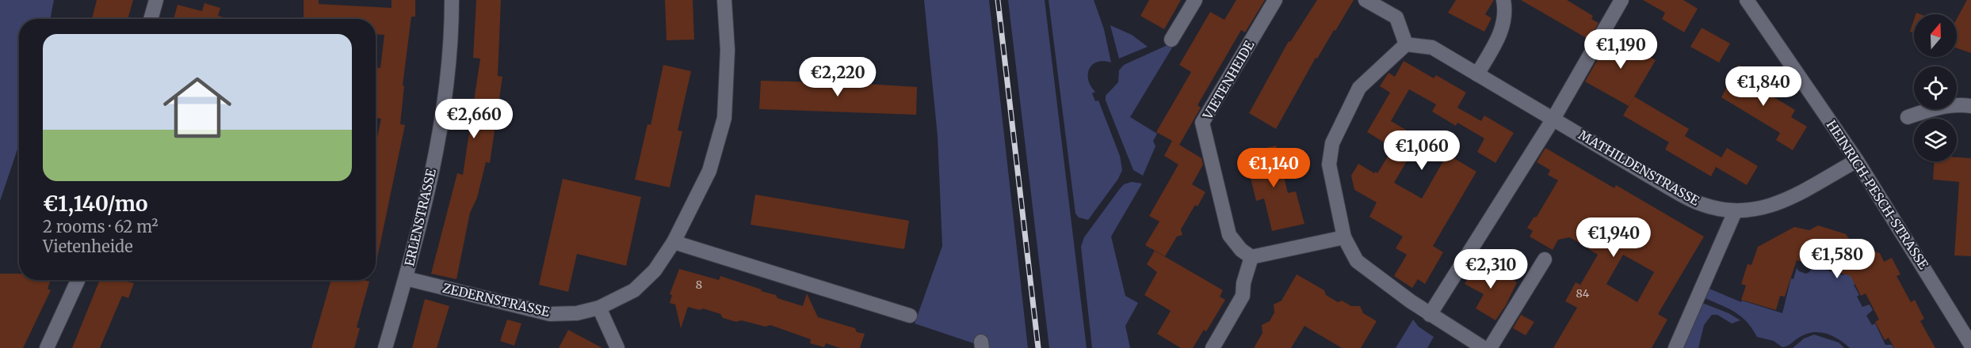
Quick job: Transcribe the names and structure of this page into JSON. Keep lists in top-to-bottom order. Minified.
{"streets":{"street":["VIETENHEIDE","MATHILDENSTRASSE","HEINRICH-PESCH-STRASSE","ERLENSTRASSE","ZEDERNSTRASSE"]},"crossings":[["MATHILDENSTRASSE","HEINRICH-PESCH-STRASSE"],["ERLENSTRASSE","ZEDERNSTRASSE"]],"house_numbers":["8","84"],"north":"top","page":{"list":[{"name":"€1,140/mo","note":"2 rooms · 62 m² · Vietenheide"}],"price":["€1,190","€2,220","€1,840","€2,660","€1,060","€1,140","€1,940","€1,580","€2,310"]}}
